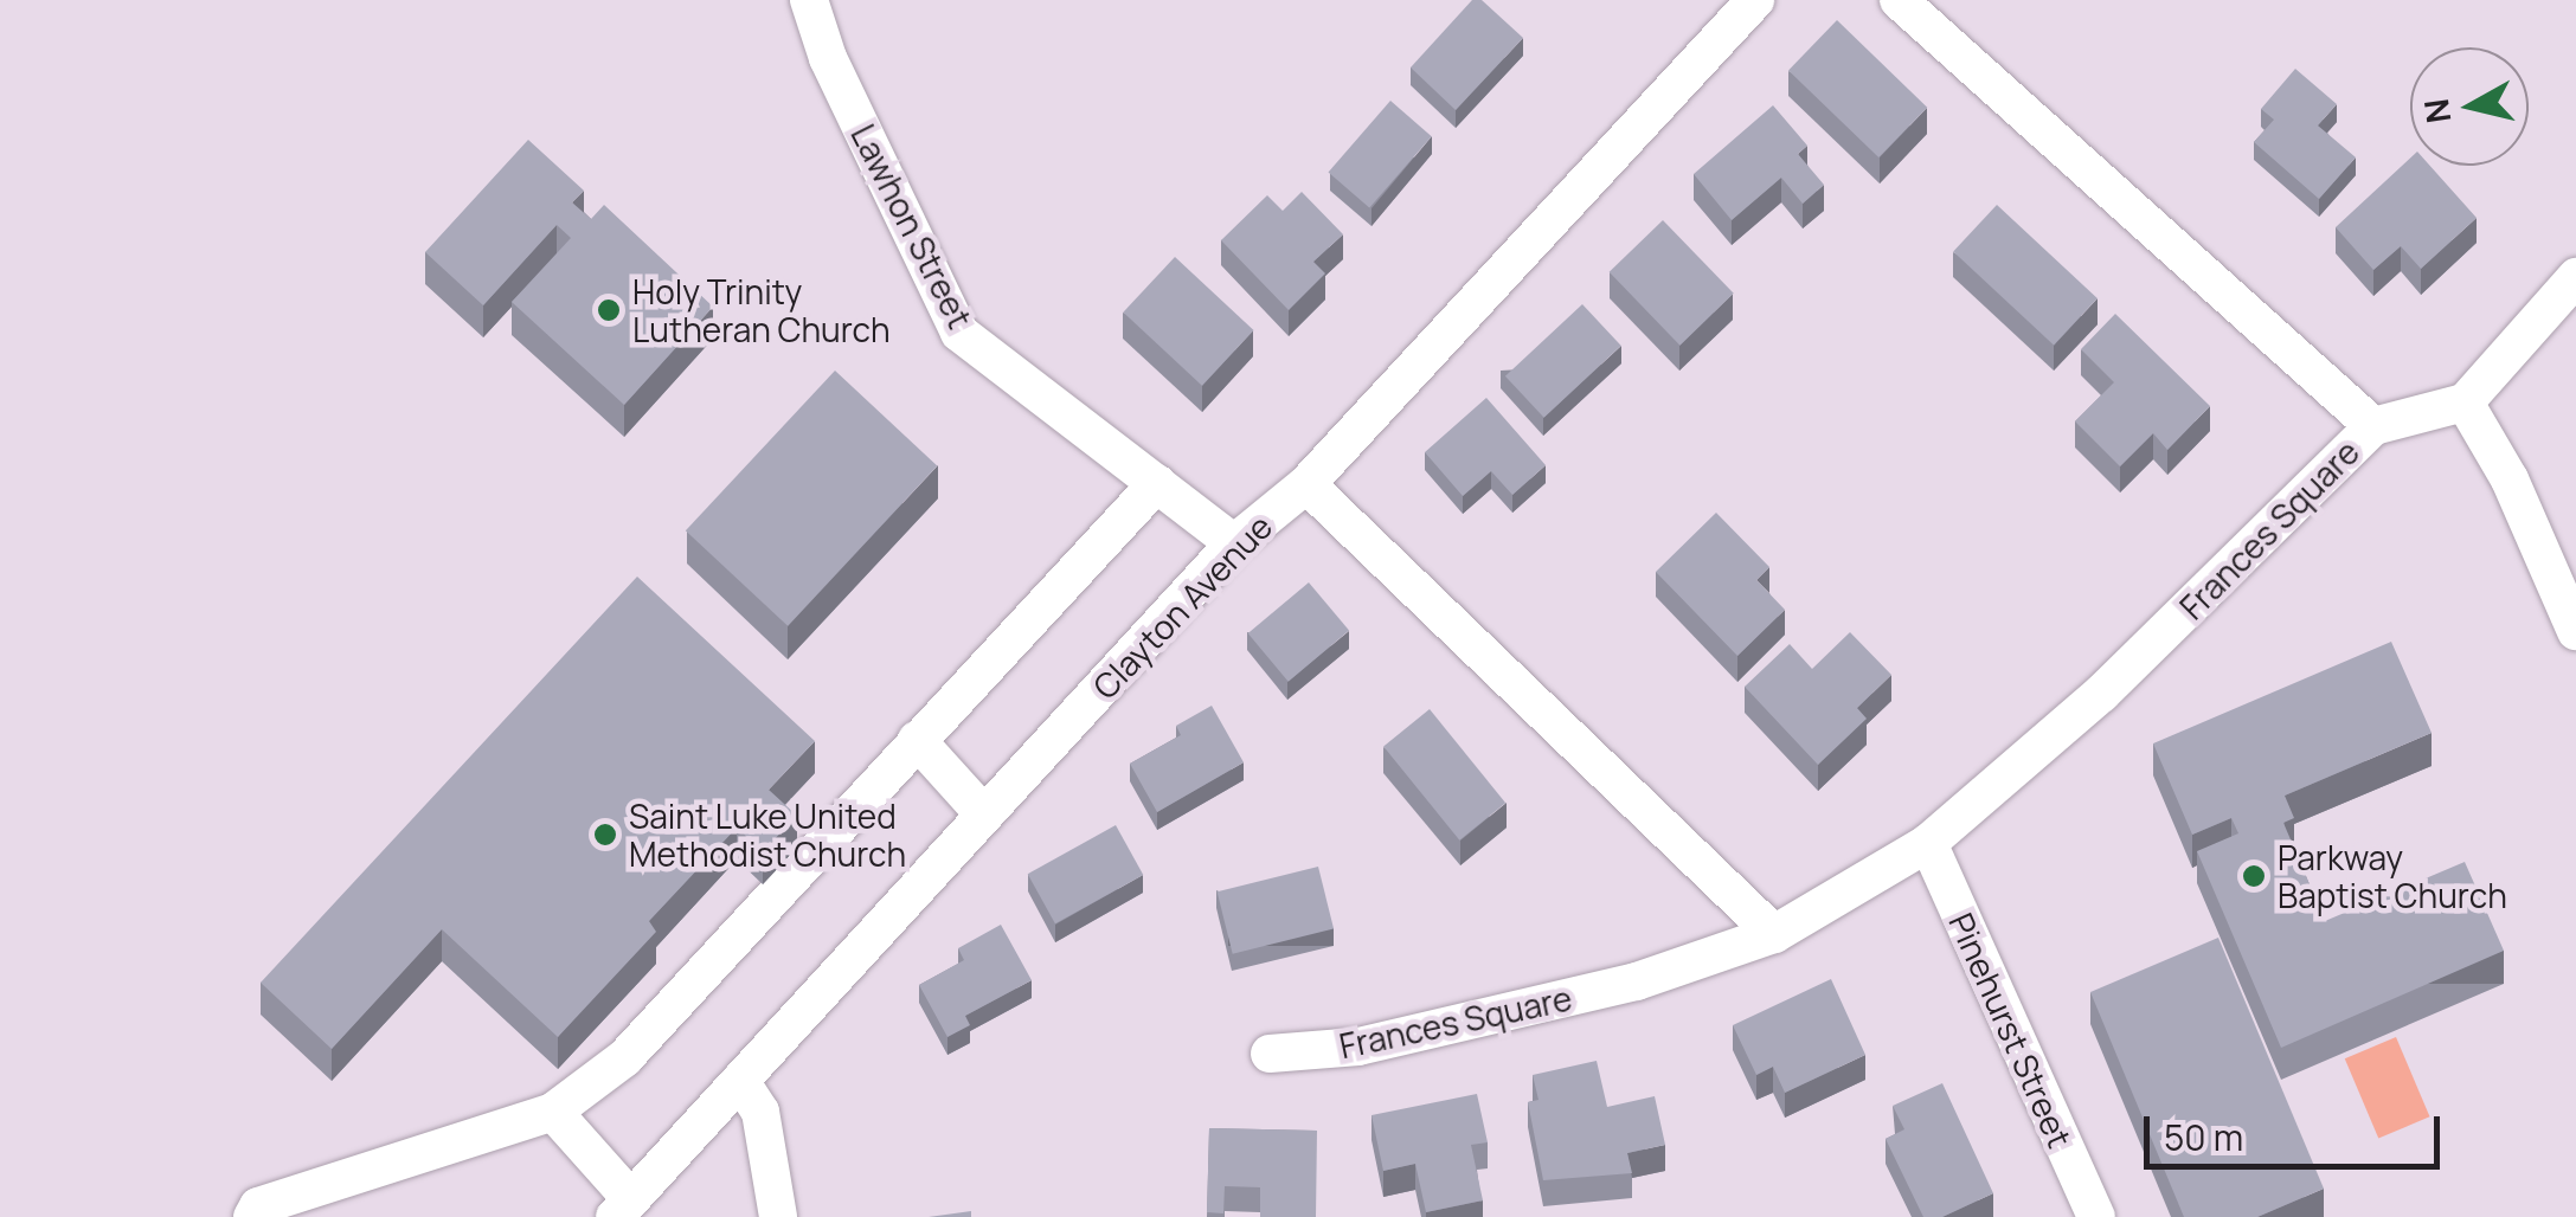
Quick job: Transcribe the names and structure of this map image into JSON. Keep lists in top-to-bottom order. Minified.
{"streets":{"street":["Lawhon Street","Frances Square","Clayton Avenue","Pinehurst Street"]},"crossings":[["Lawhon Street","Clayton Avenue"],["Frances Square","Pinehurst Street"]],"places":["Holy Trinity Lutheran Church","Saint Luke United Methodist Church","Parkway Baptist Church"],"scale_bar":"50 m","north":"left"}
